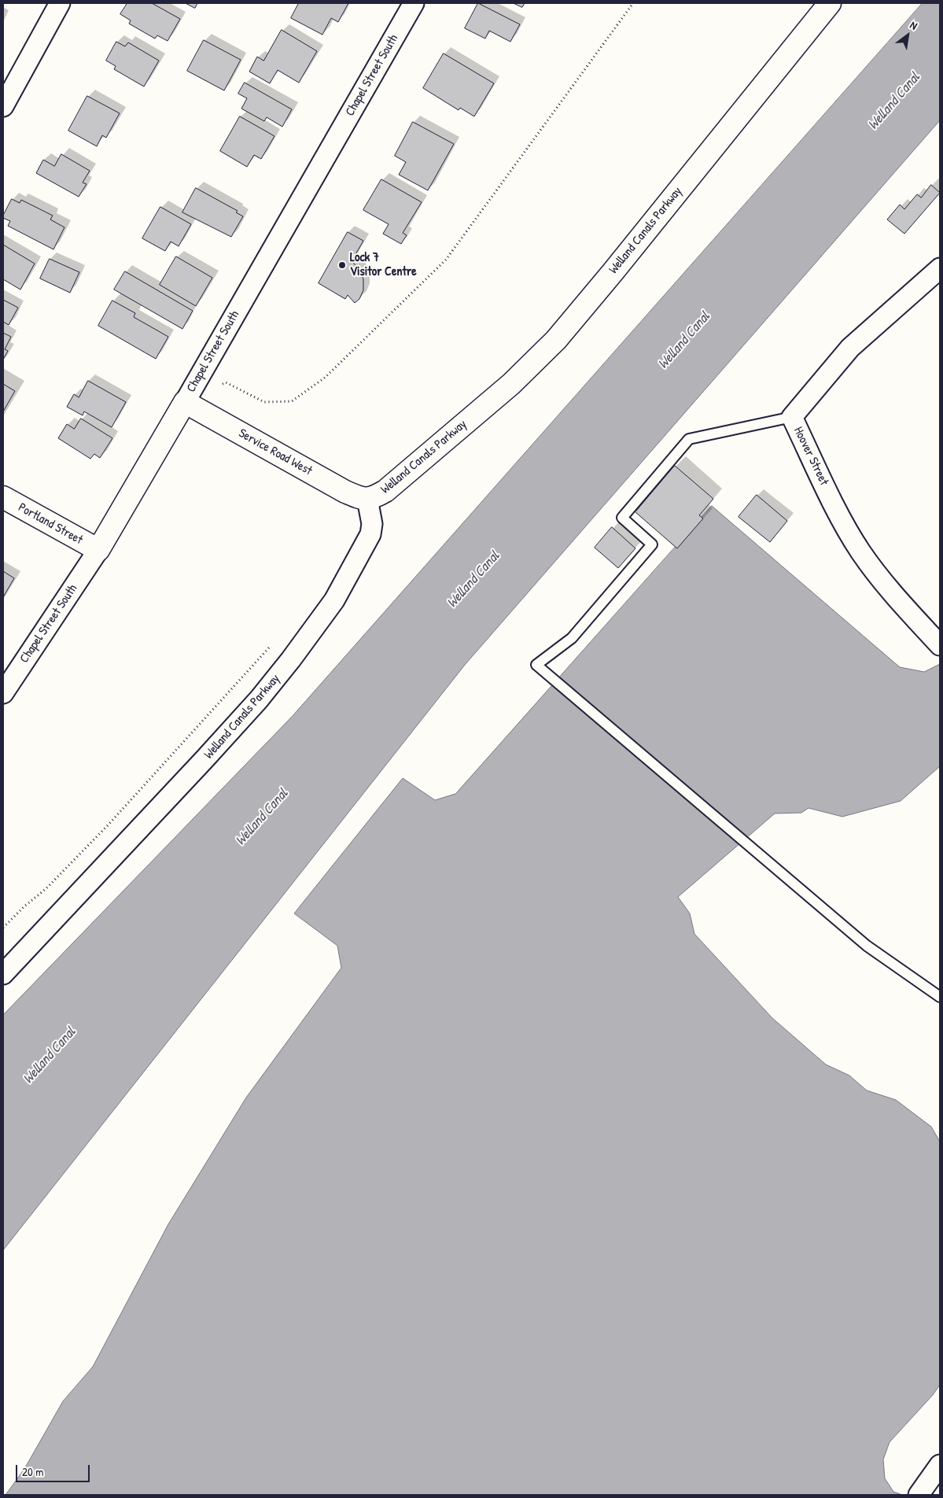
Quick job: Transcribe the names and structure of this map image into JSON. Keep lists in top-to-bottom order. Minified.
{"streets":{"street":["Chapel Street South","Welland Canals Parkway","Service Road West","Hoover Street","Portland Street"]},"crossings":[["Chapel Street South","Service Road West"],["Chapel Street South","Portland Street"],["Welland Canals Parkway","Service Road West"]],"water":["Welland Canal"],"places":["Lock 7 Visitor Centre"],"scale_bar":"20 m","north":"top right"}
